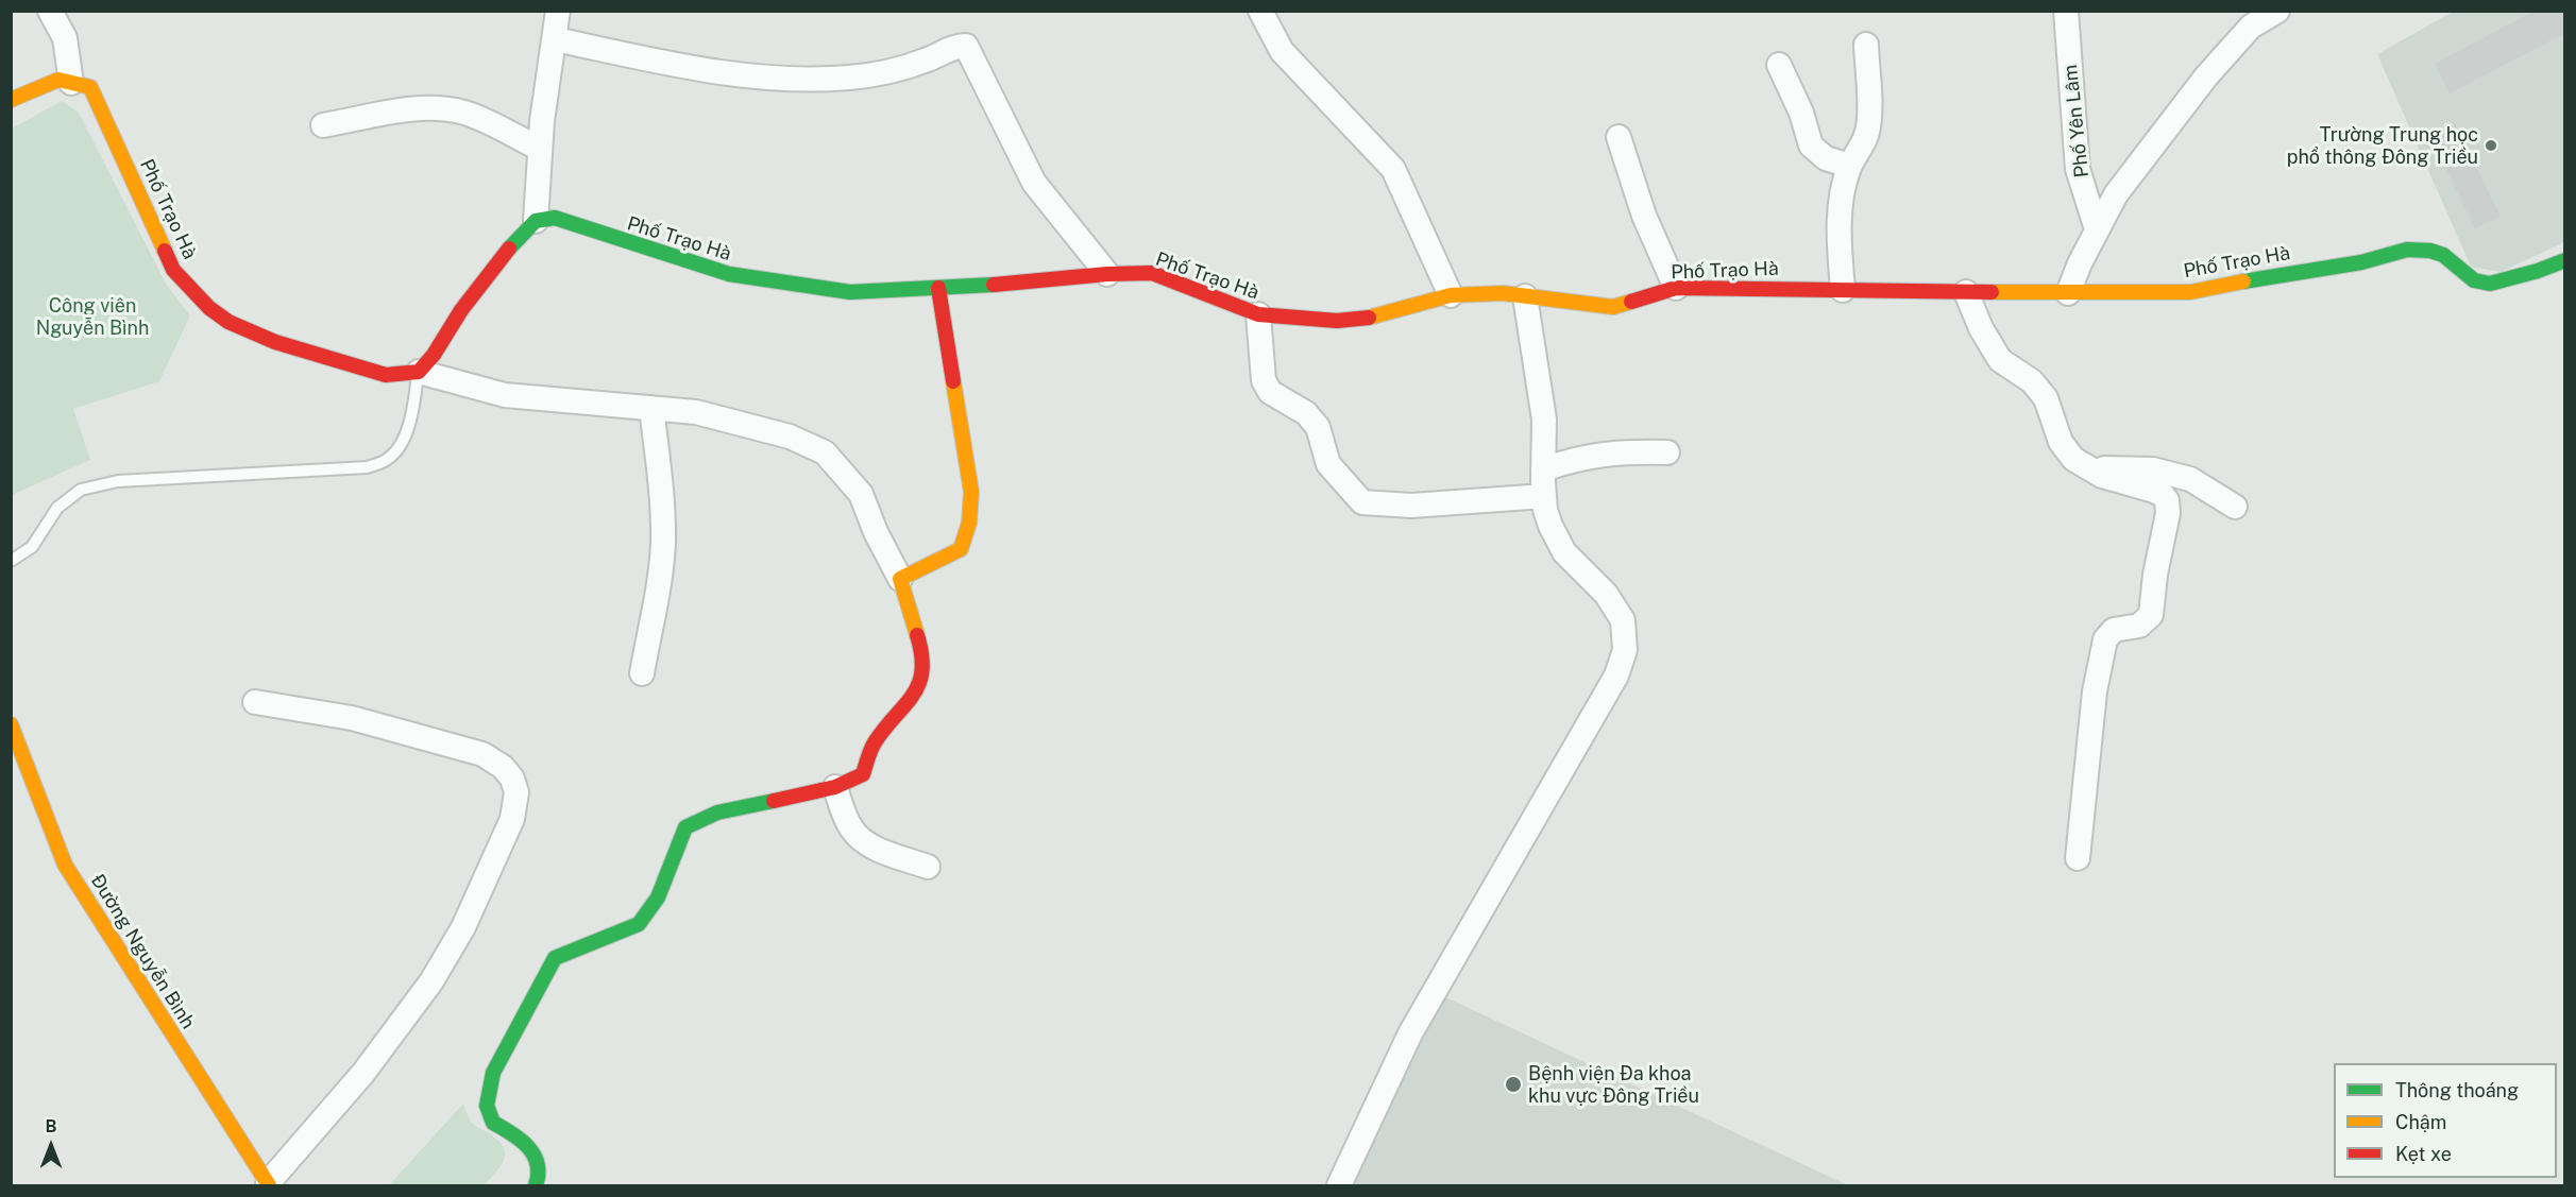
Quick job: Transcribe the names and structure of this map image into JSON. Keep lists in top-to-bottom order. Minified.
{"streets":{"street":["Phố Yên Lâm","Phố Trạo Hà","Đường Nguyễn Bình"]},"parks":["Công viên Nguyễn Bình"],"places":["Trường Trung học phổ thông Đông Triều","Bệnh viện Đa khoa khu vực Đông Triều"],"legend":["Thông thoáng","Chậm","Kẹt xe"],"north":"top"}
